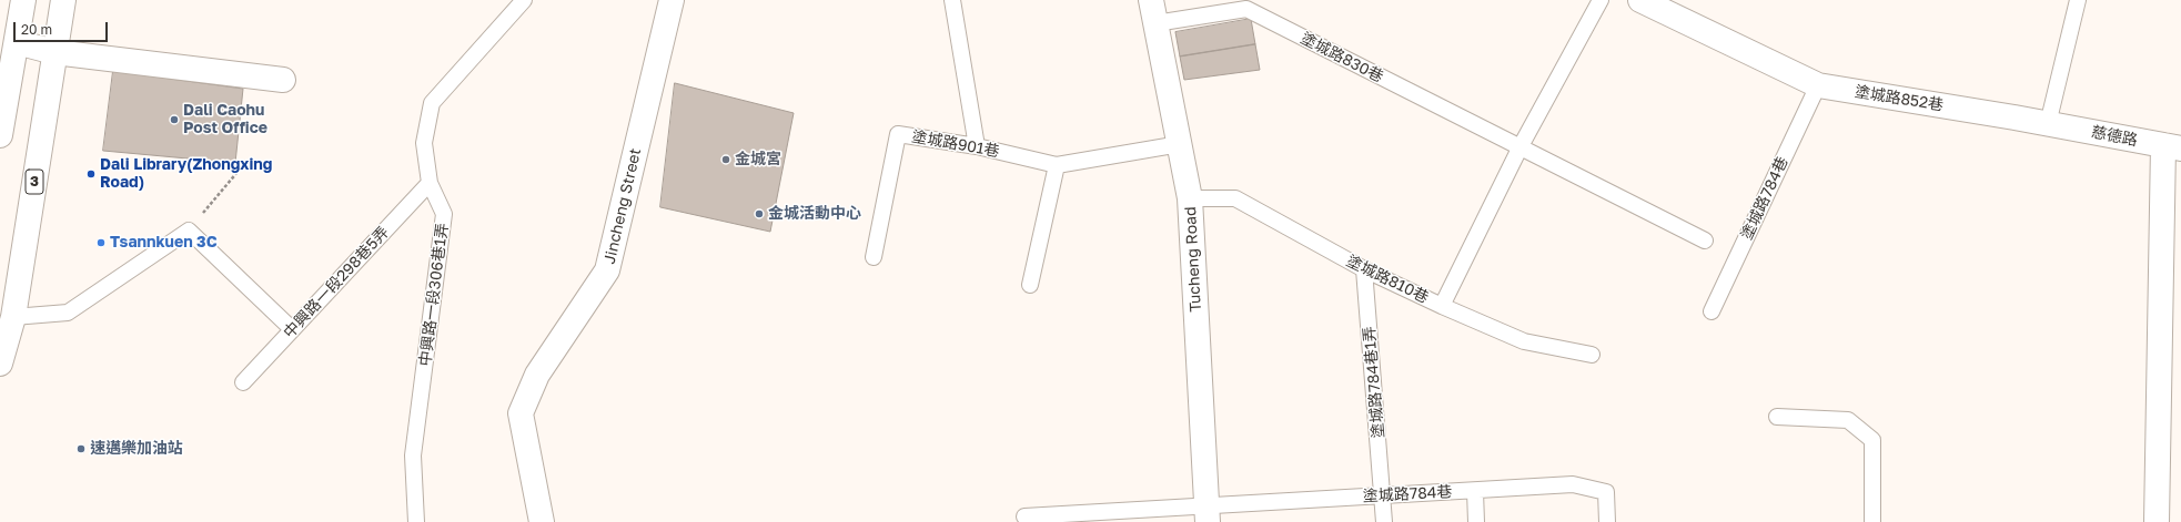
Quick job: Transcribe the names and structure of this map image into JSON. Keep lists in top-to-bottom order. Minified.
{"streets":{"street":["塗城路852巷","慈德路","3","Jincheng Street","Tucheng Road"],"lane":["塗城路830巷","塗城路901巷","塗城路784巷","塗城路810巷","中興路一段298巷5弄","中興路一段306巷1弄","塗城路784巷1弄"]},"crossings":[["塗城路830巷","Tucheng Road"],["塗城路852巷","慈德路"],["塗城路852巷","塗城路784巷"],["塗城路901巷","Tucheng Road"],["塗城路784巷","Tucheng Road"],["塗城路784巷","塗城路784巷1弄"],["Tucheng Road","塗城路810巷"],["塗城路810巷","塗城路784巷1弄"],["中興路一段298巷5弄","中興路一段306巷1弄"]],"places":["Dali Caohu Post Office","金城宮","Dali Library(Zhongxing Road)","金城活動中心","Tsannkuen 3C","速邁樂加油站"],"scale_bar":"20 m"}
